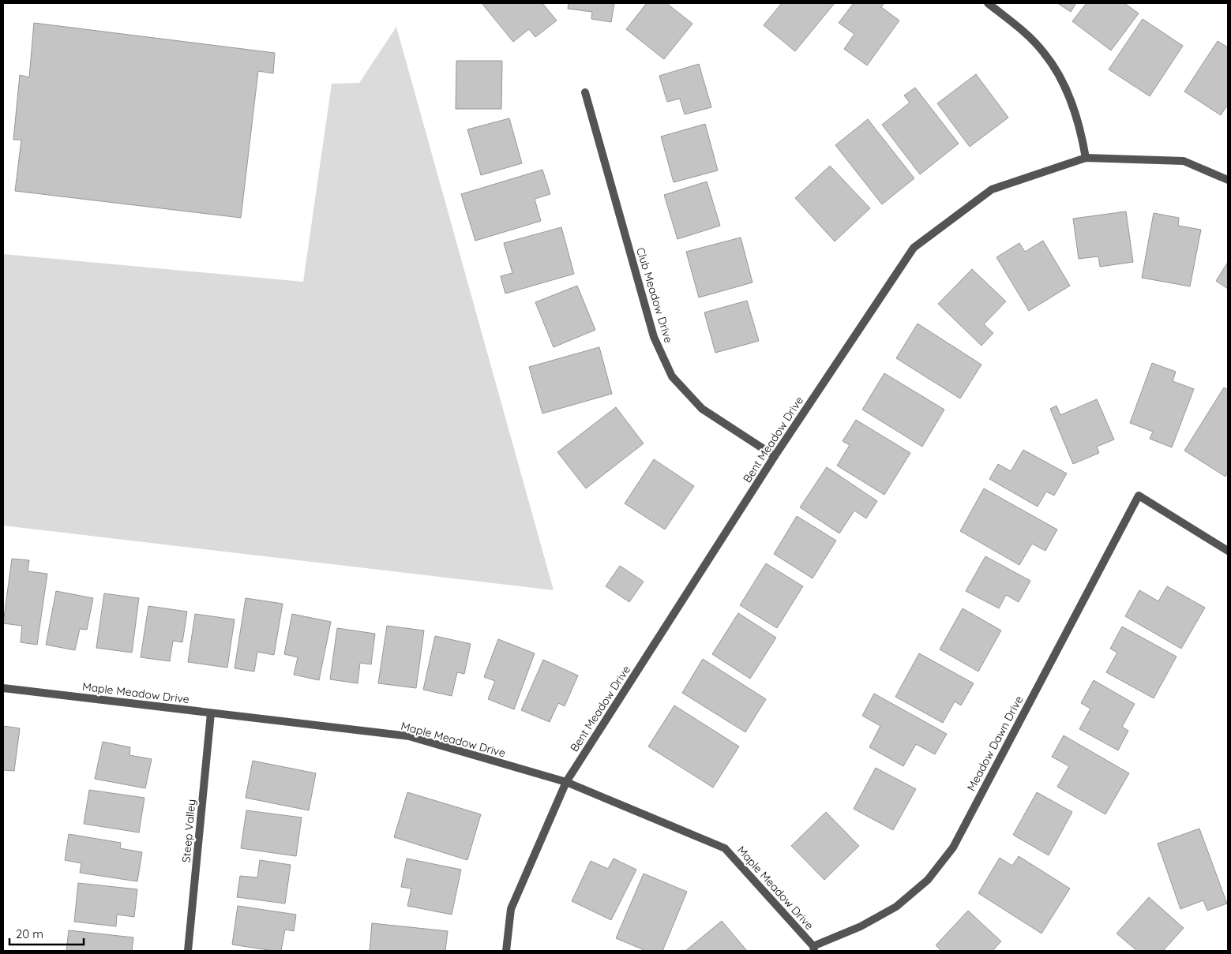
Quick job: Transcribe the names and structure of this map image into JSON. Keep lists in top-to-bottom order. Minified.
{"streets":{"street":["Club Meadow Drive","Bent Meadow Drive","Maple Meadow Drive","Meadow Dawn Drive","Steep Valley"]},"crossings":[["Club Meadow Drive","Bent Meadow Drive"],["Bent Meadow Drive","Maple Meadow Drive"],["Maple Meadow Drive","Meadow Dawn Drive"],["Maple Meadow Drive","Steep Valley"]],"scale_bar":"20 m"}
